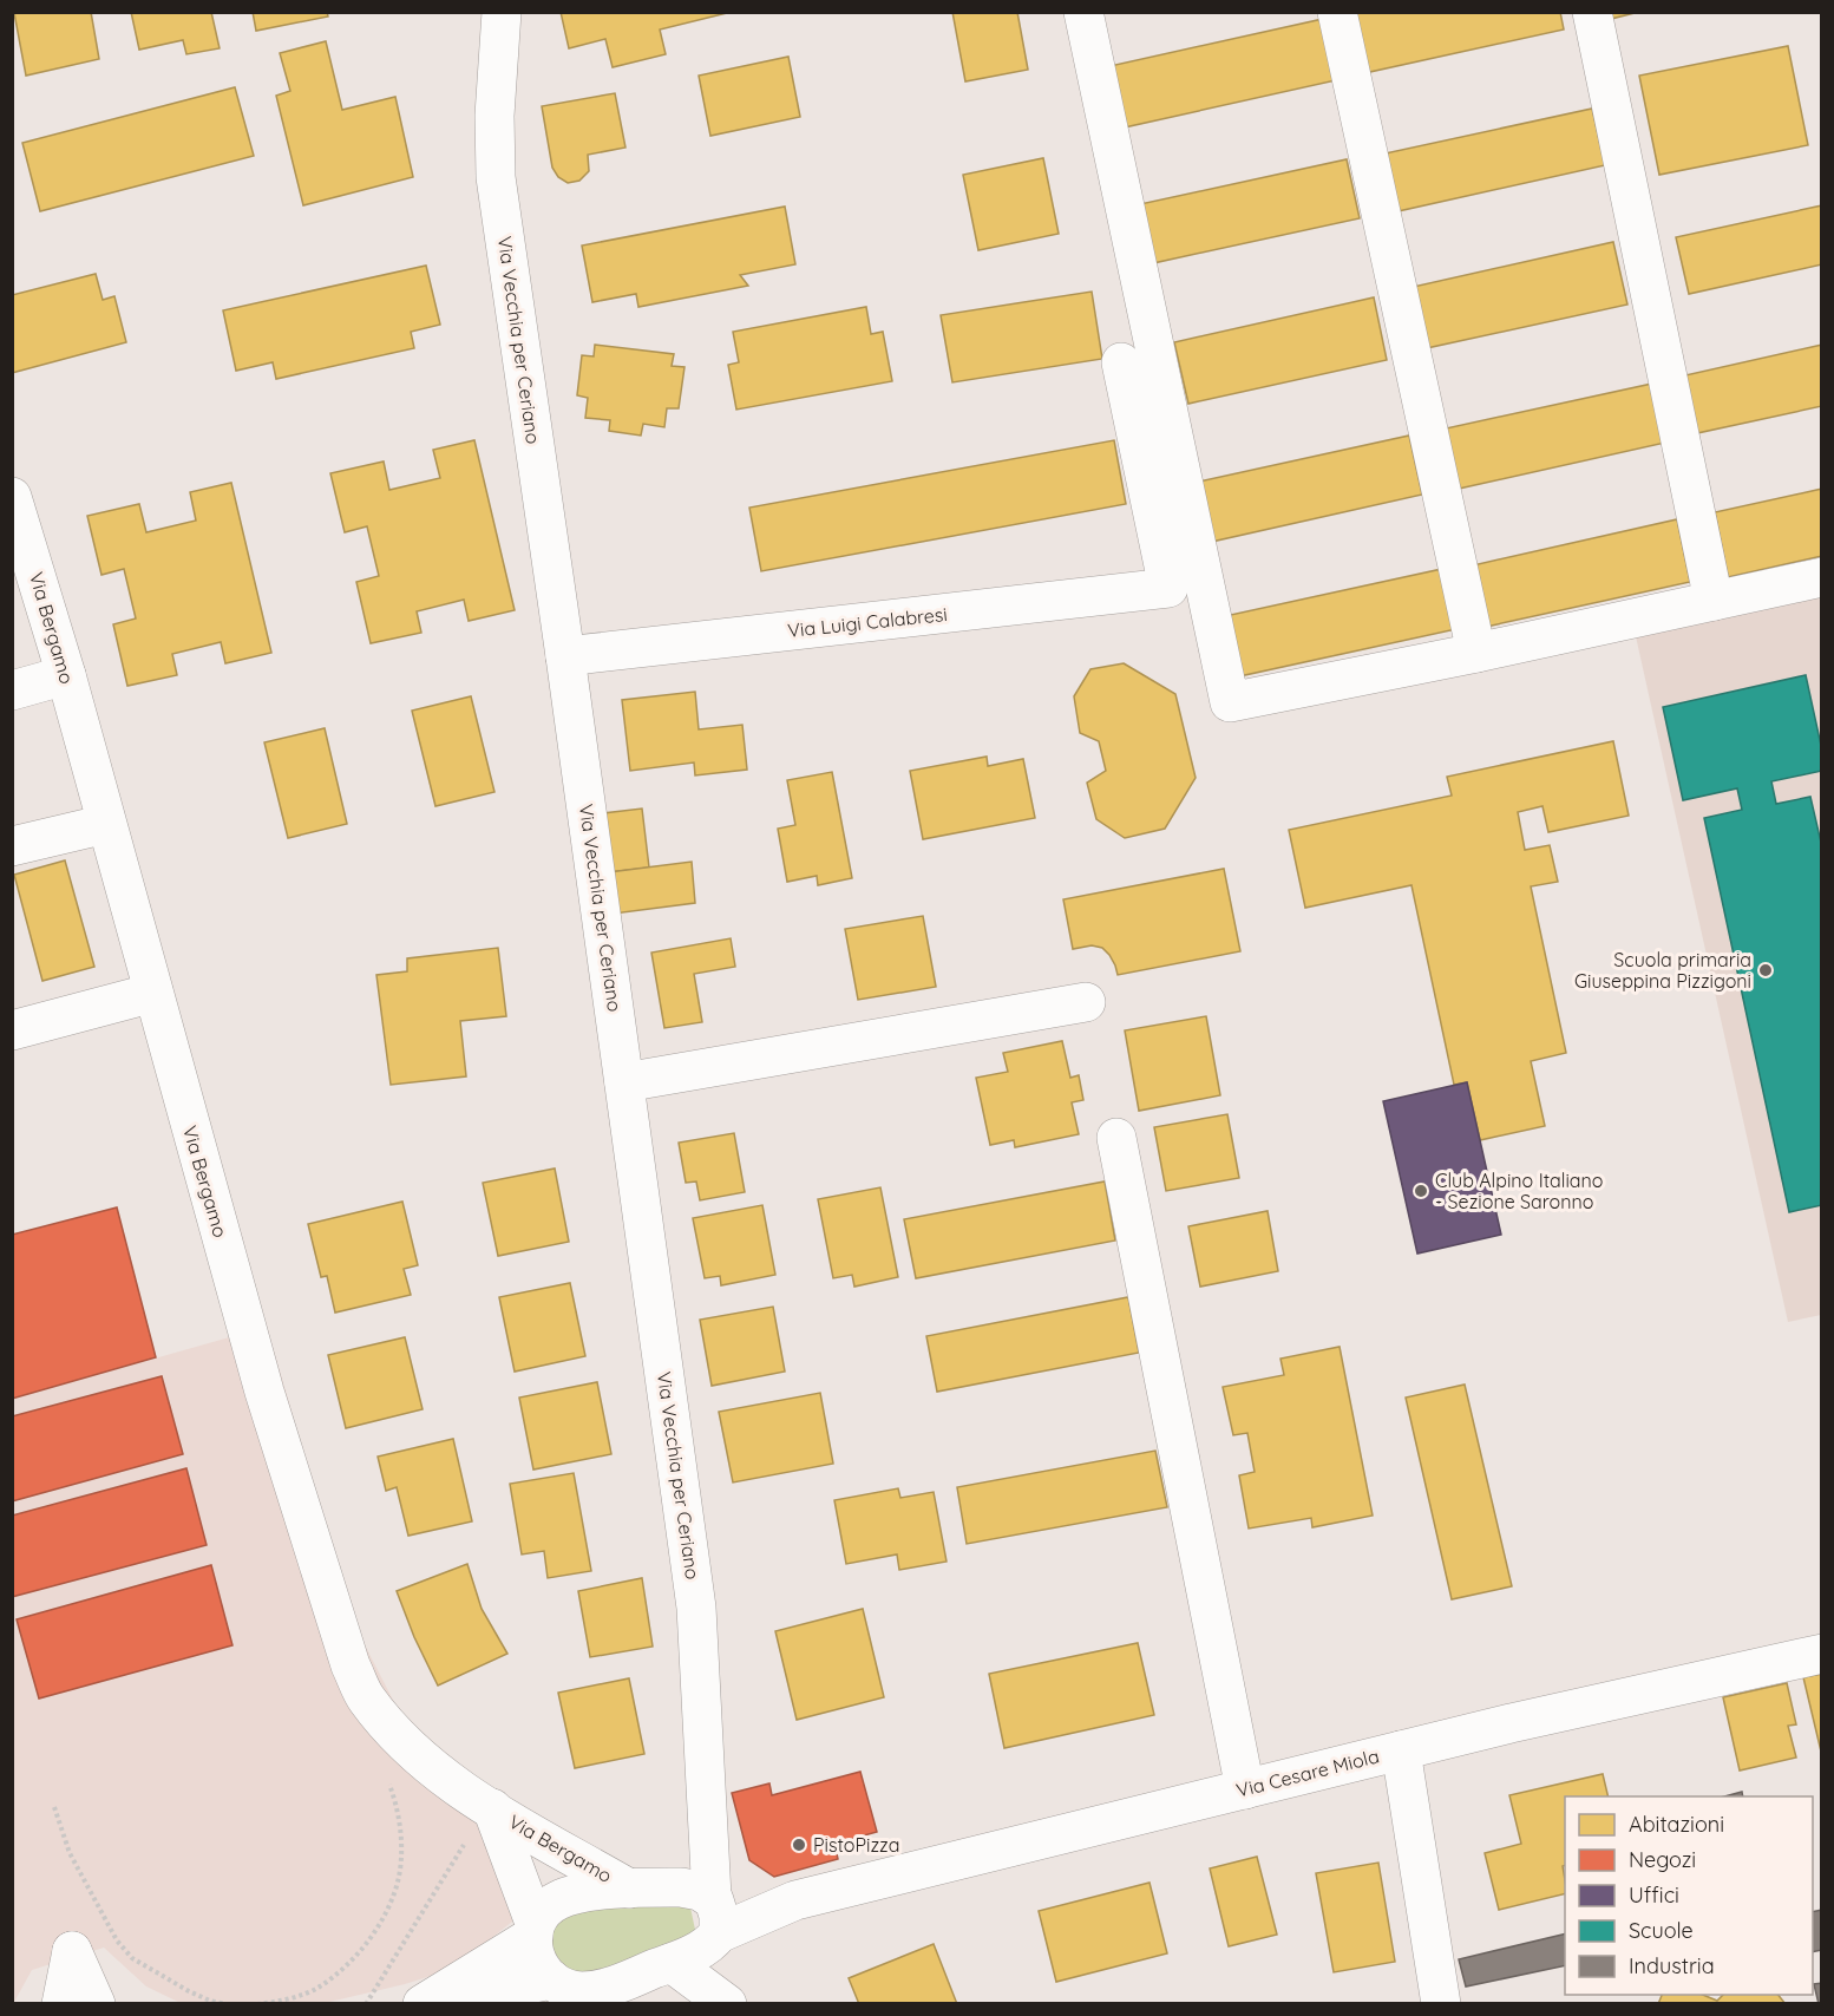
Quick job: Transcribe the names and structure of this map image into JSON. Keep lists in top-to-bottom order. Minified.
{"streets":{"street":["Via Vecchia per Ceriano","Via Luigi Calabresi","Via Bergamo","Via Cesare Miola"]},"crossings":[["Via Vecchia per Ceriano","Via Luigi Calabresi"],["Via Vecchia per Ceriano","Via Bergamo"],["Via Vecchia per Ceriano","Via Cesare Miola"],["Via Bergamo","Via Cesare Miola"]],"places":["Scuola primaria Giuseppina Pizzigoni","Club Alpino Italiano - Sezione Saronno","PistoPizza"],"legend":["Abitazioni","Negozi","Uffici","Scuole","Industria"]}
